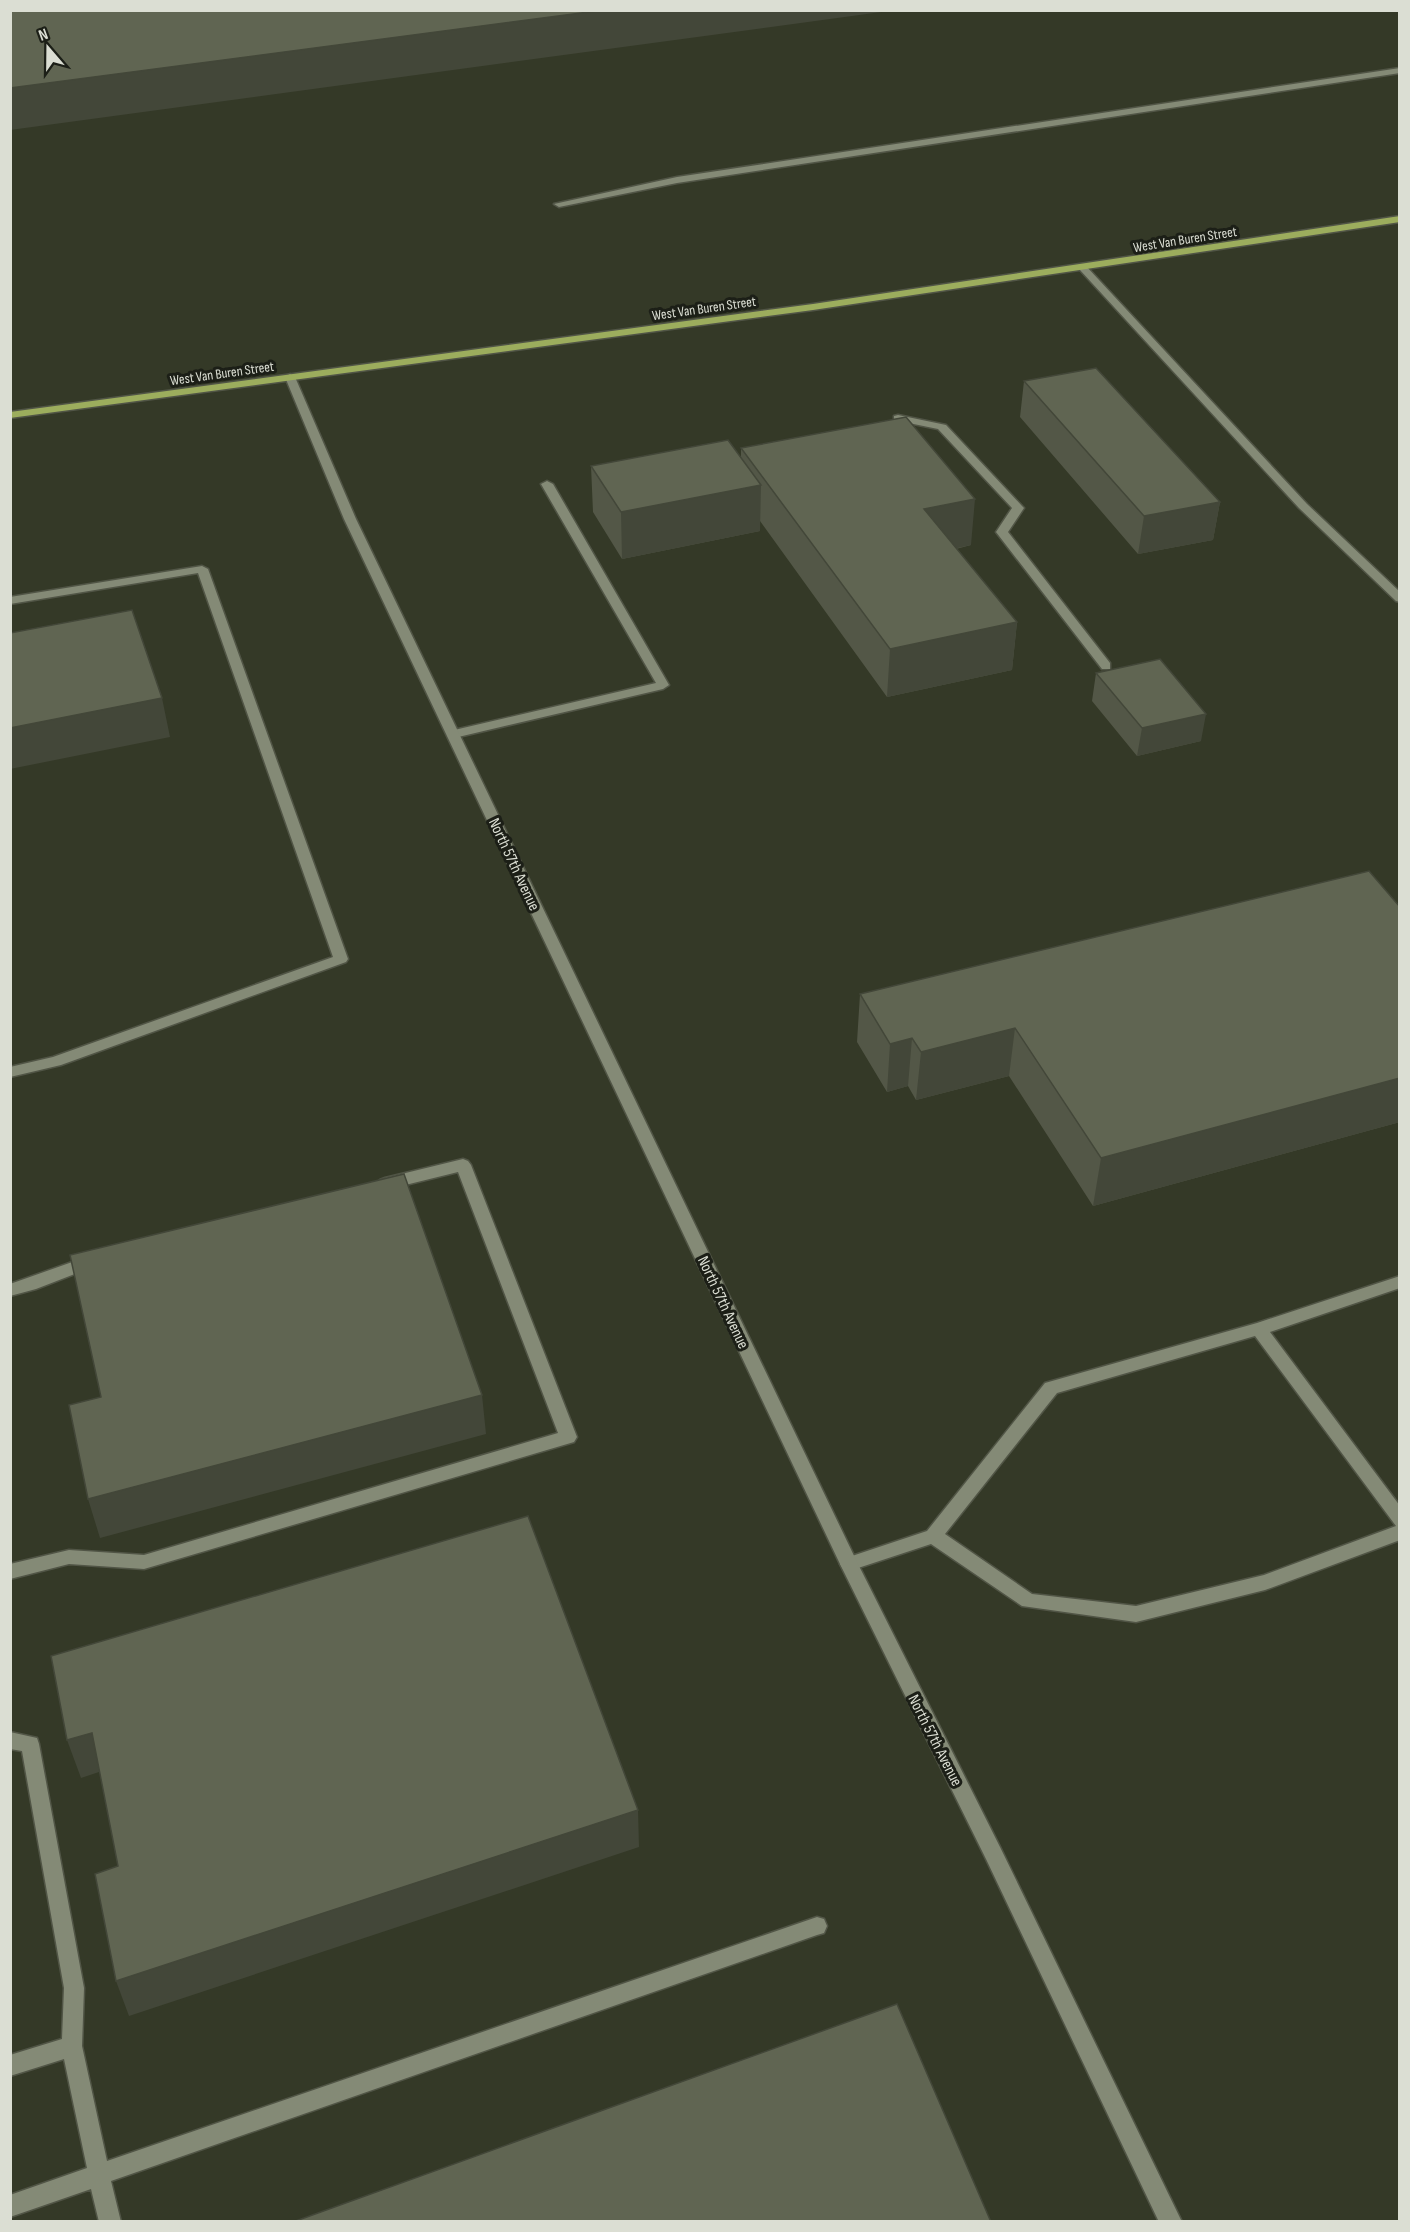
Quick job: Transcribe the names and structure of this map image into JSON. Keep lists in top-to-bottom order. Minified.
{"streets":{"main road":["West Van Buren Street"],"street":["North 57th Avenue"]},"crossings":[["West Van Buren Street","North 57th Avenue"]],"north":"top"}
